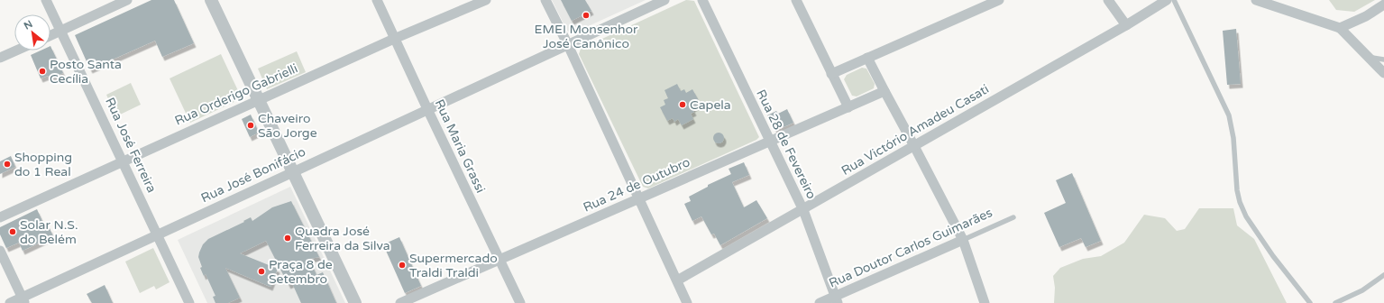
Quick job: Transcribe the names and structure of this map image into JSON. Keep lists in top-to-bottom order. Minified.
{"streets":{"street":["Rua Orderigo Gabrielli","Rua Victório Amadeu Casati","Rua 28 de Fevereiro","Rua José Ferreira","Rua Maria Grassi","Rua José Bonifácio","Rua 24 de Outubro","Rua Doutor Carlos Guimarães"]},"crossings":[["Rua Orderigo Gabrielli","Rua José Ferreira"],["Rua Orderigo Gabrielli","Rua Maria Grassi"],["Rua Victório Amadeu Casati","Rua 28 de Fevereiro"],["Rua 28 de Fevereiro","Rua 24 de Outubro"],["Rua 28 de Fevereiro","Rua Doutor Carlos Guimarães"],["Rua José Ferreira","Rua José Bonifácio"],["Rua Maria Grassi","Rua José Bonifácio"],["Rua Maria Grassi","Rua 24 de Outubro"]],"places":["EMEI Monsenhor José Canônico","Posto Santa Cecília","Capela","Chaveiro São Jorge","Shopping do 1 Real","Solar N.S. do Belém","Quadra José Ferreira da Silva","Supermercado Traldi Traldi","Praça 8 de Setembro"],"north":"top left"}
